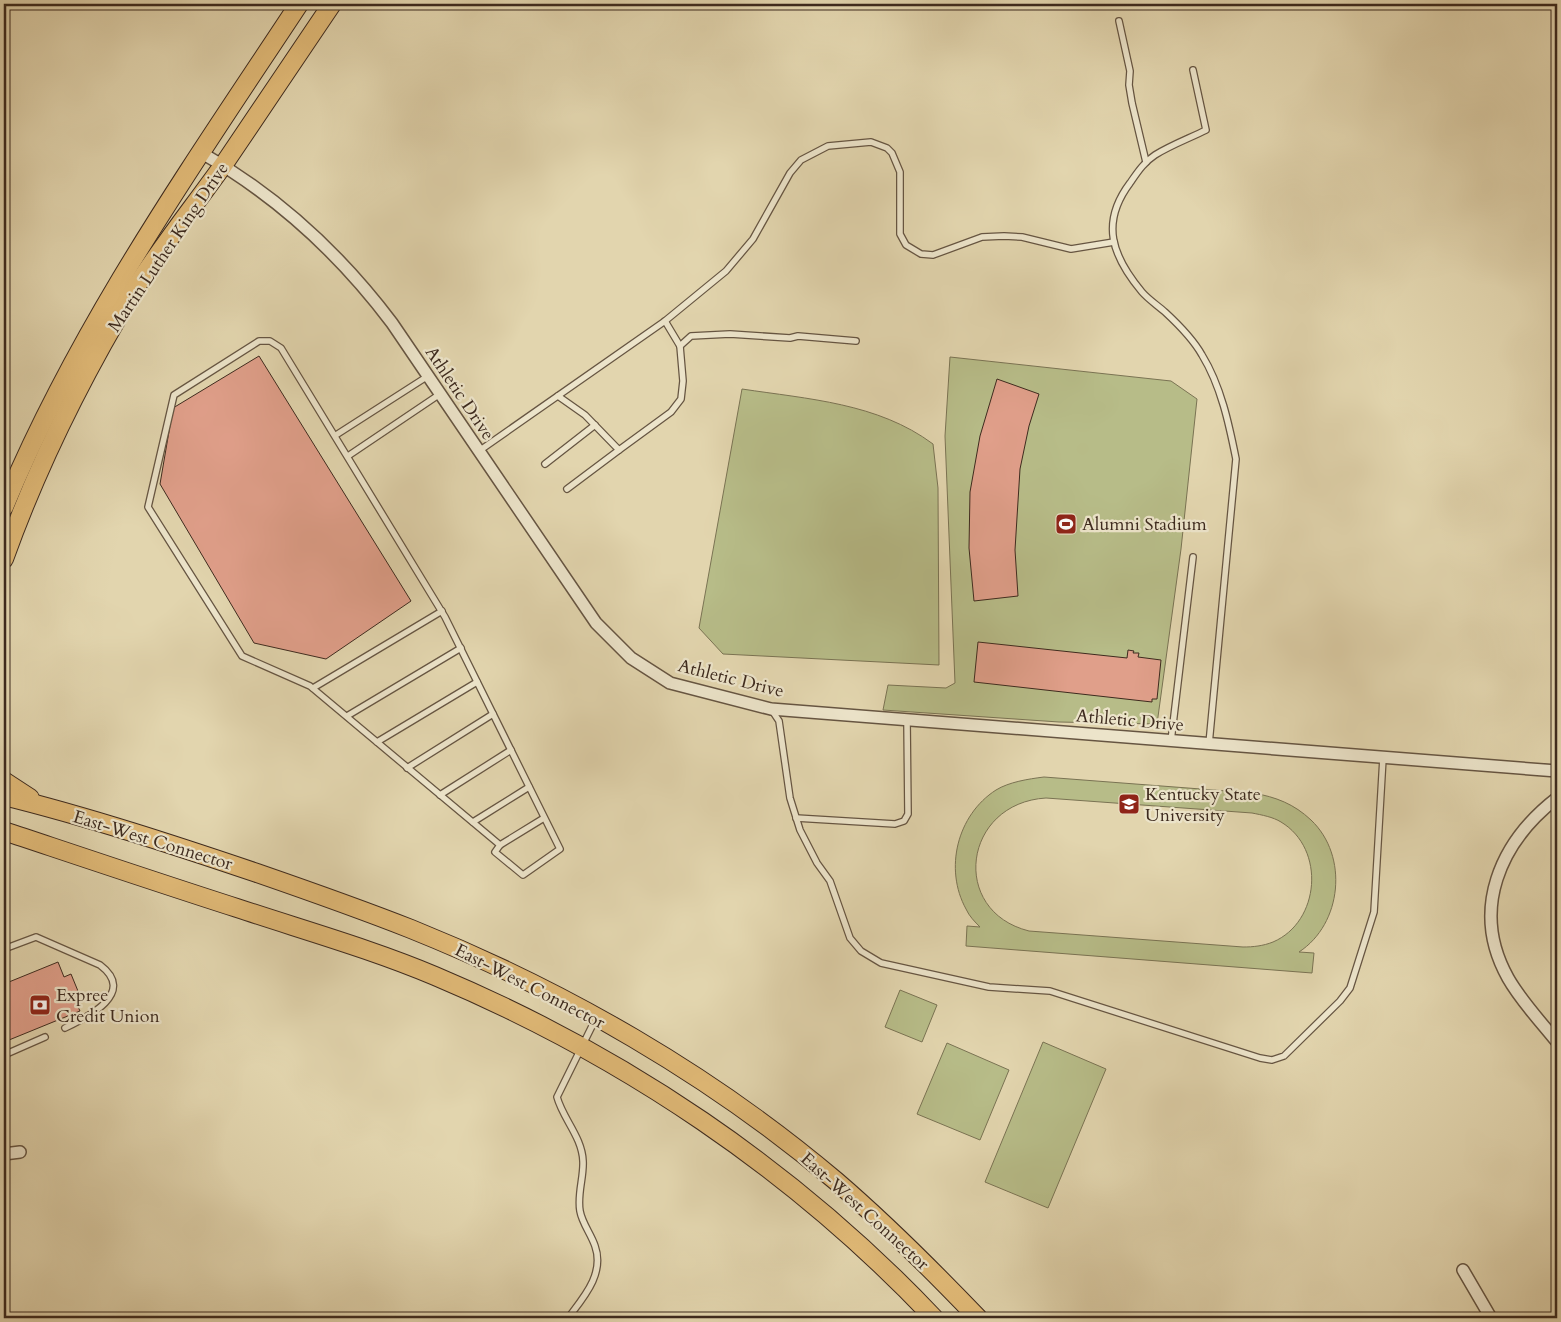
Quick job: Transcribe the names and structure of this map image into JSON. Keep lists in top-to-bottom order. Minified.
{"streets":{"main road":["Martin Luther King Drive","East-West Connector"],"street":["Athletic Drive"]},"crossings":[["Martin Luther King Drive","Athletic Drive"]],"places":{"sports":["Alumni Stadium"],"school or university":["Kentucky State University"],"bank":["Expree Credit Union"]}}
